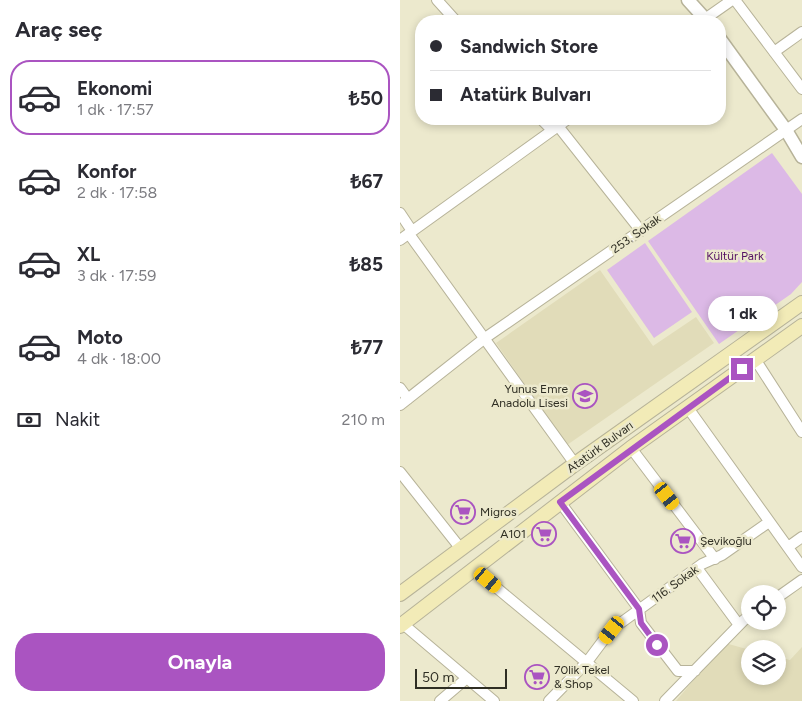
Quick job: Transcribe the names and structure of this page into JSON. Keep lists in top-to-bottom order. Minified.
{"streets":{"main road":["Atatürk Bulvarı"],"street":["253. Sokak","116. Sokak"]},"parks":["Kültür Park"],"places":{"school or university":["Yunus Emre Anadolu Lisesi"],"supermarket":["Migros","A101","Şevikoğlu","70lik Tekel & Shop"]},"scale_bar":"50 m","page":{"heading":"Araç seç","banner":["Sandwich Store","Atatürk Bulvarı"],"list":[{"name":"Ekonomi","note":"1 dk · 17:57","value":"₺50"},{"name":"Konfor","note":"2 dk · 17:58","value":"₺67"},{"name":"XL","note":"3 dk · 17:59","value":"₺85"},{"name":"Moto","note":"4 dk · 18:00","value":"₺77"}],"bubble":"1 dk","pay":["Nakit","210 m"],"buttons":"Onayla","scale":"50 m"}}
